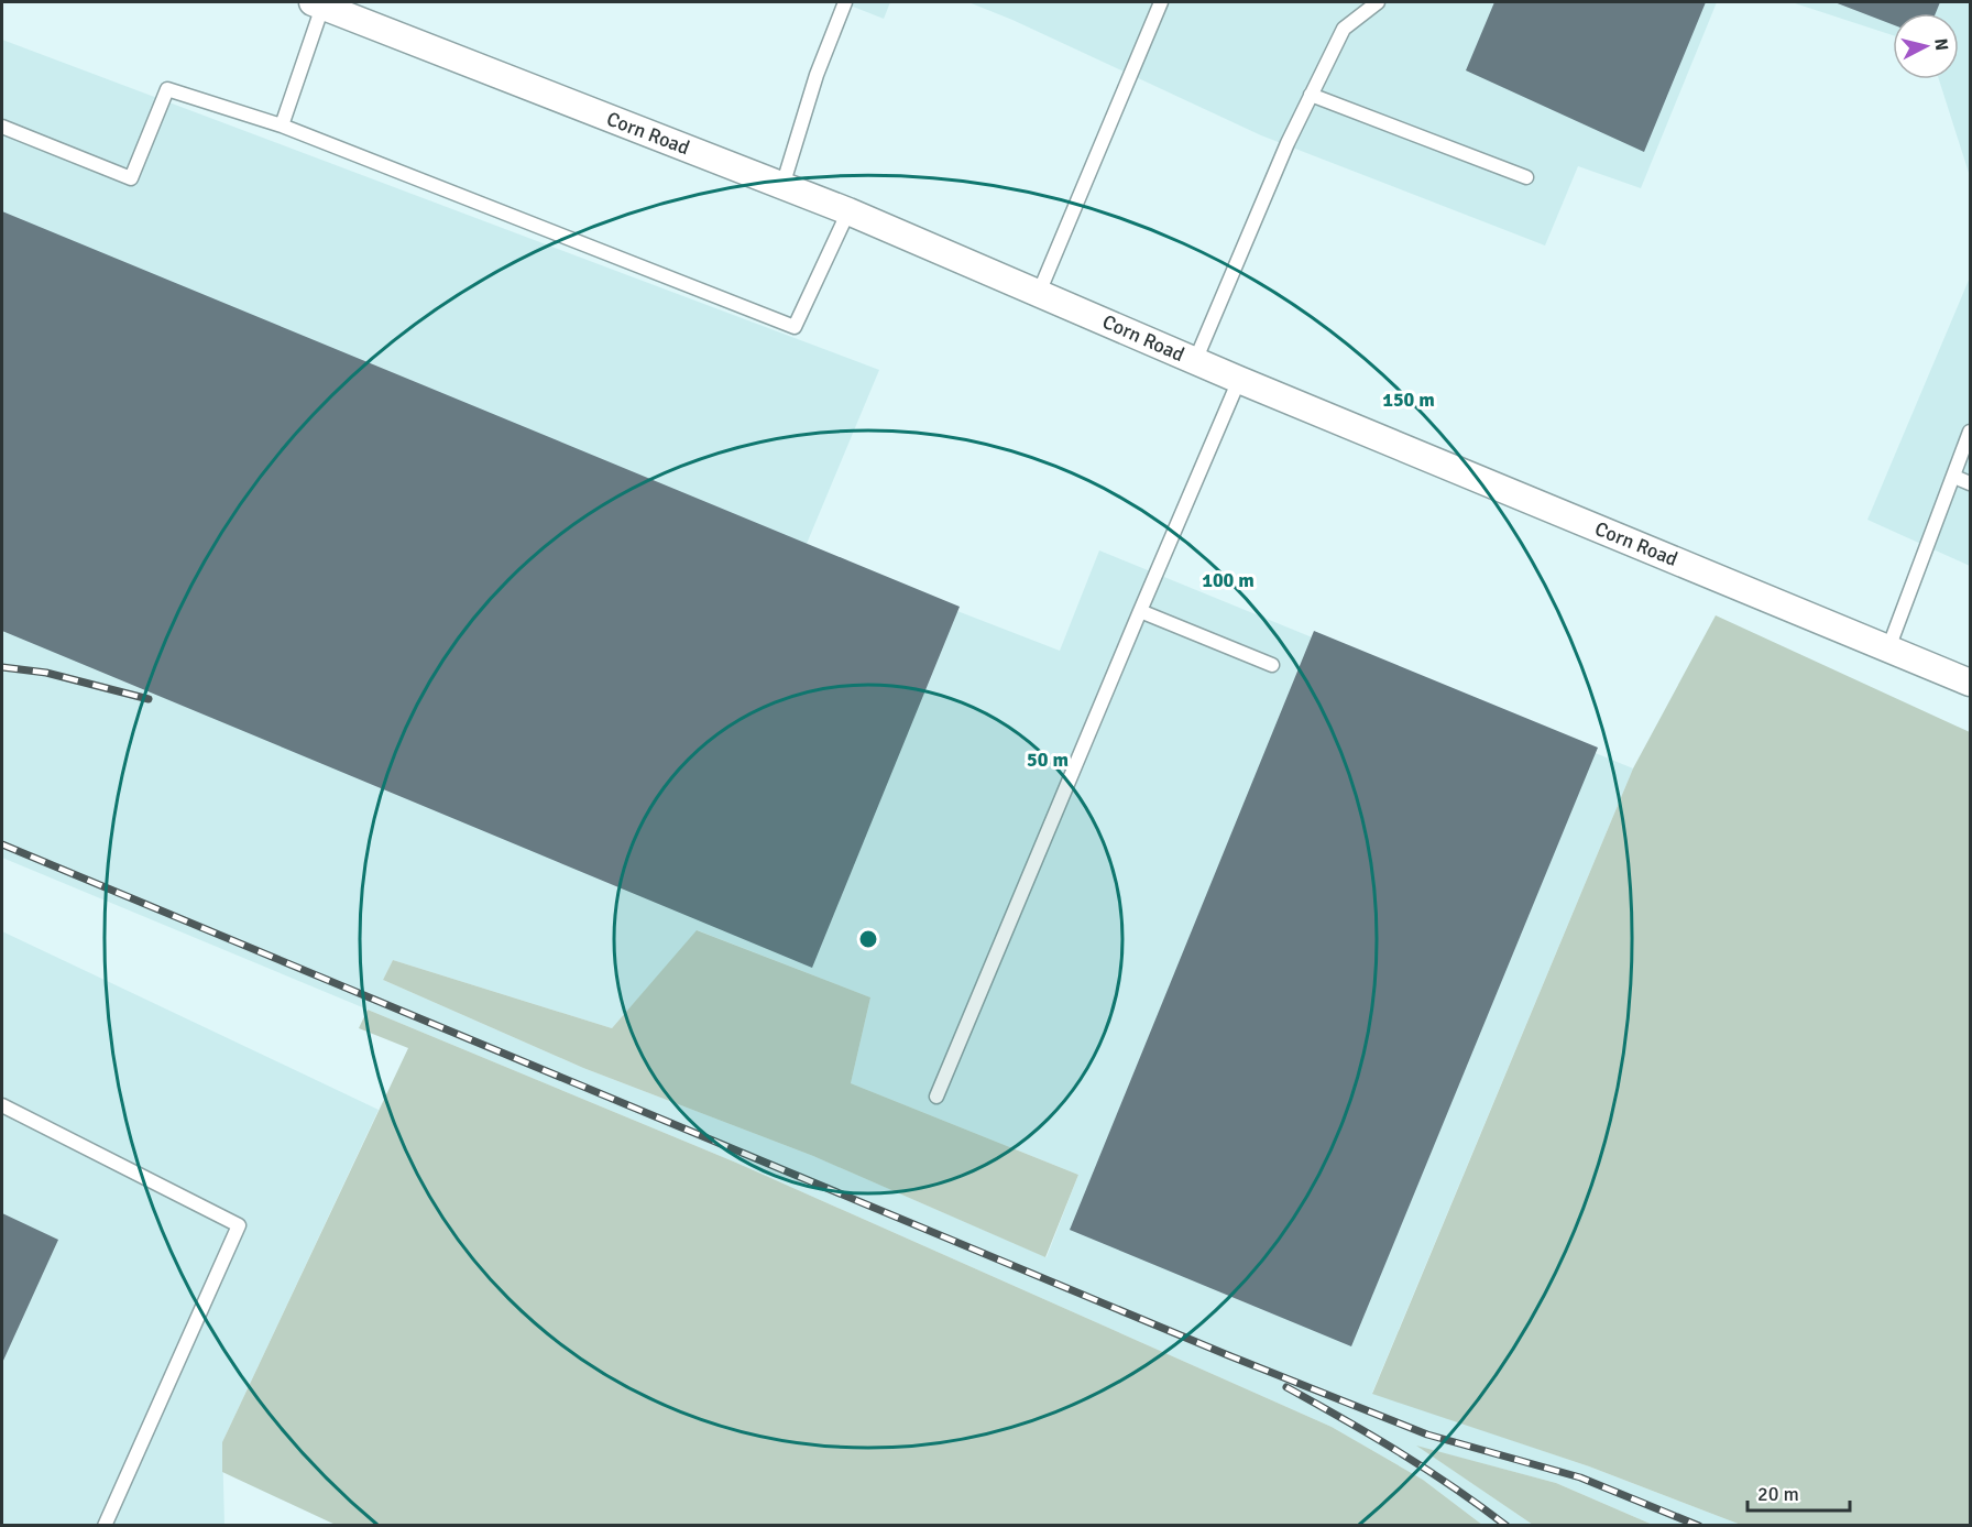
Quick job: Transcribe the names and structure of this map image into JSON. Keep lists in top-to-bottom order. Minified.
{"streets":{"street":["Corn Road"]},"scale_bar":"20 m","north":"right","rings":["150 m","100 m","50 m"]}
